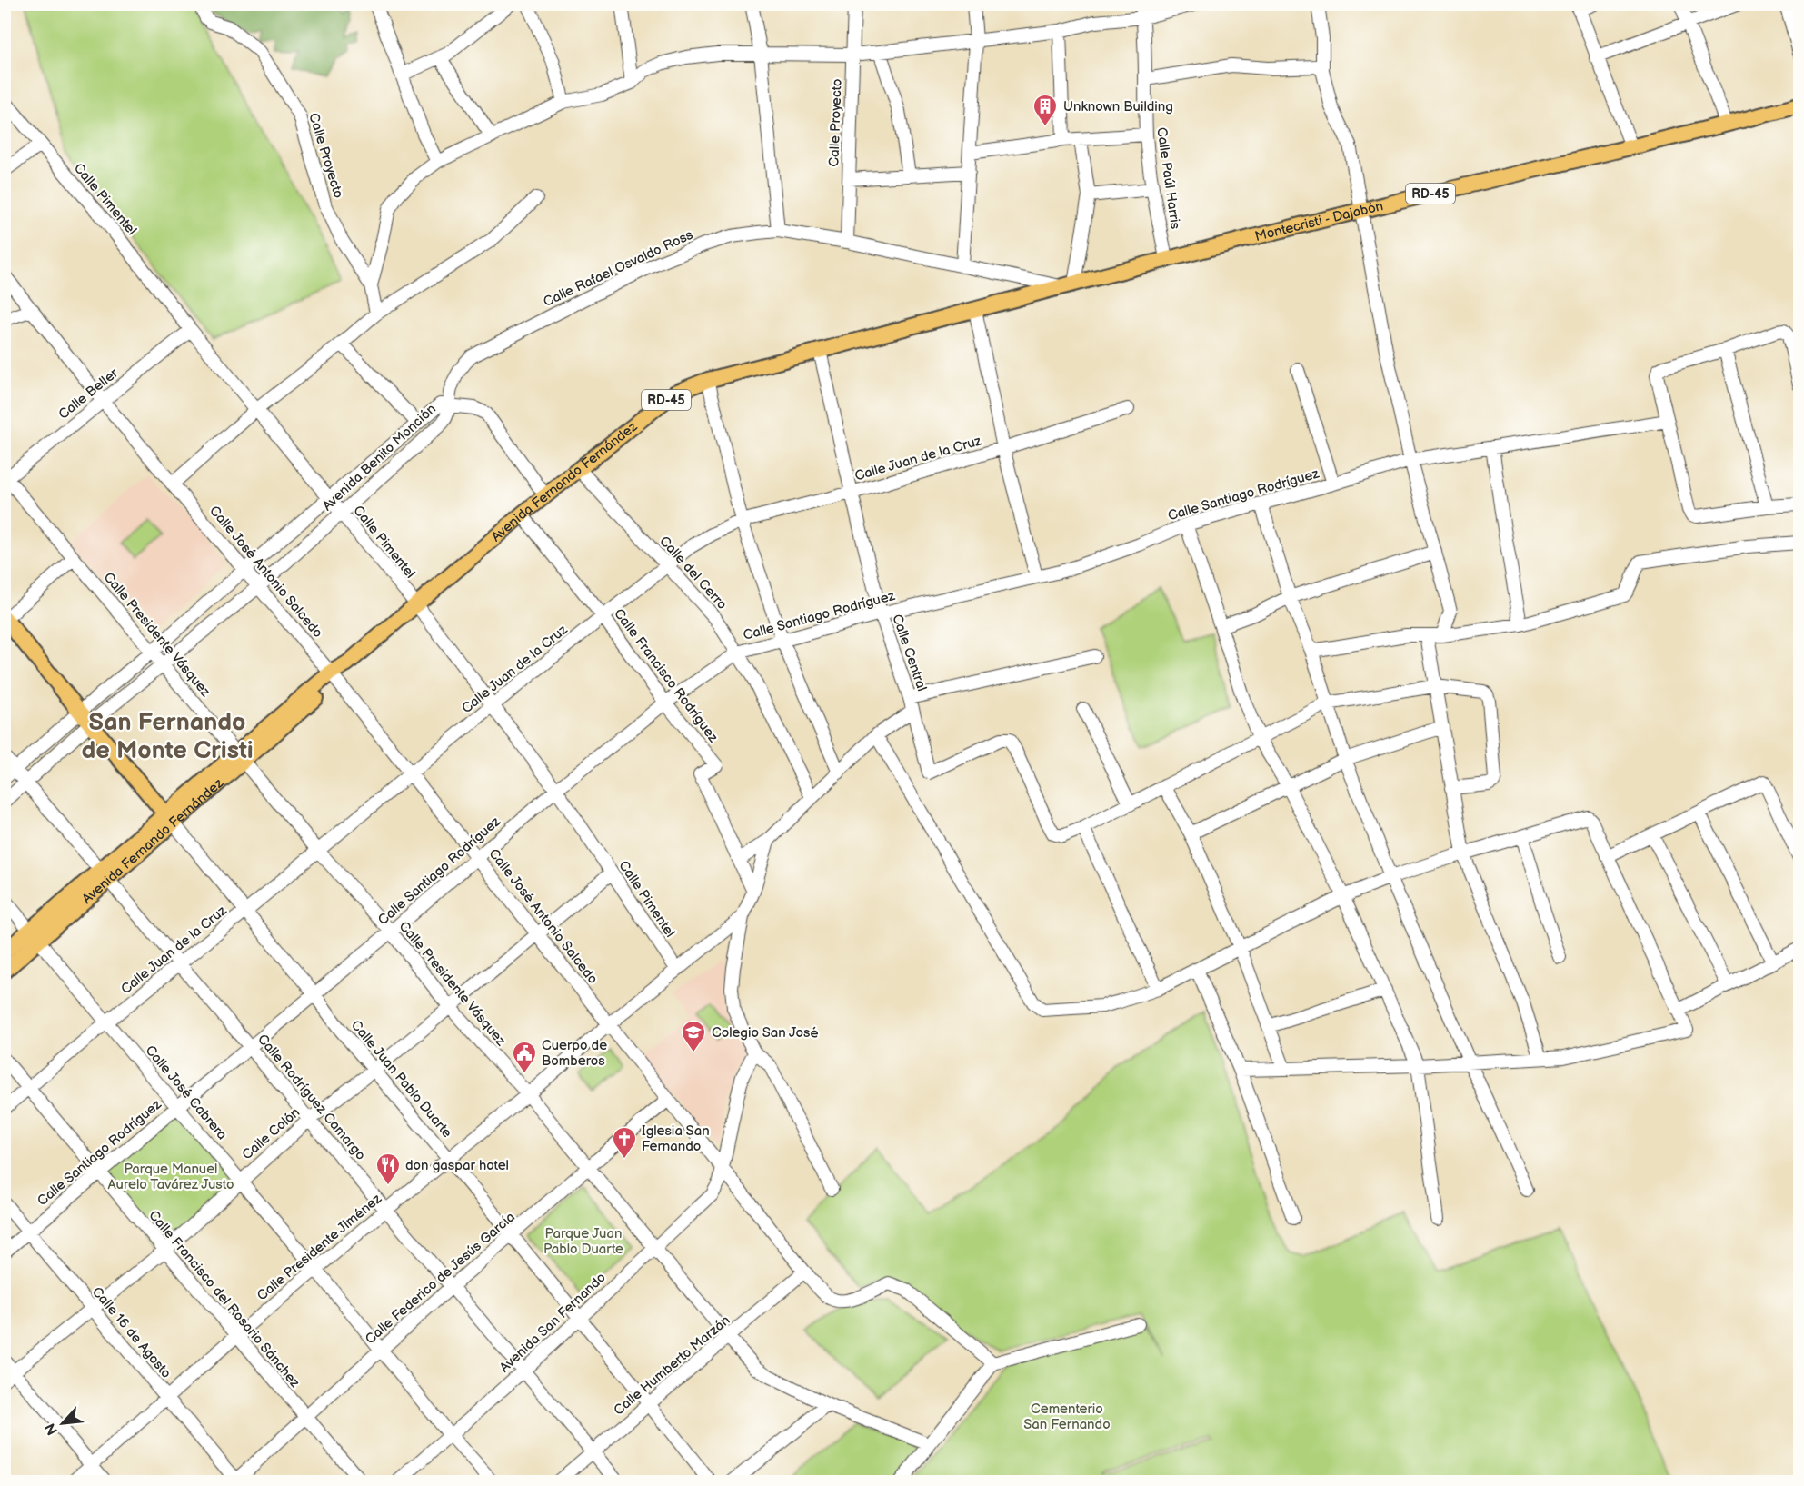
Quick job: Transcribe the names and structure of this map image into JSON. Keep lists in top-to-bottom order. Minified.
{"streets":{"main road":["RD-45","Montecristi - Dajabón","Avenida Fernando Fernández"],"street":["Calle Proyecto","Calle Paúl Harris","Calle Pimentel","Calle Rafael Osvaldo Ross","Calle Beller","Avenida Benito Monción","Calle Juan de la Cruz","Calle Santiago Rodríguez","Calle José Antonio Salcedo","Calle del Cerro","Calle Presidente Vásquez","Calle Central","Calle Francisco Rodríguez","Calle Juan Pablo Duarte","Calle José Cabrera","Calle Rodríguez Camargo","Calle Colón","Calle Presidente Jiménez","Calle Federico de Jesús García","Calle Francisco del Rosario Sánchez","Avenida San Fernando","Calle 16 de Agosto","Calle Humberto Marzán"]},"crossings":[["Calle Proyecto","Calle Rafael Osvaldo Ross"],["Calle Paúl Harris","Montecristi - Dajabón"],["Calle Pimentel","Calle Beller"],["Calle Pimentel","Avenida Benito Monción"],["Calle Pimentel","Calle Juan de la Cruz"],["Calle Pimentel","Avenida Fernando Fernández"],["Calle Pimentel","Calle Santiago Rodríguez"],["Calle Pimentel","Calle Colón"],["Calle Pimentel","Calle Presidente Jiménez"],["Montecristi - Dajabón","Calle Rafael Osvaldo Ross"],["Montecristi - Dajabón","Avenida Fernando Fernández"],["Calle Rafael Osvaldo Ross","Avenida Benito Monción"],["Calle Rafael Osvaldo Ross","Avenida Fernando Fernández"],["Calle Beller","Calle José Antonio Salcedo"],["Calle Beller","Calle Presidente Vásquez"],["Avenida Benito Monción","Calle José Antonio Salcedo"],["Avenida Benito Monción","Calle Presidente Vásquez"],["Avenida Benito Monción","Calle Rodríguez Camargo"],["Calle Juan de la Cruz","Calle José Antonio Salcedo"],["Calle Juan de la Cruz","Calle del Cerro"],["Calle Juan de la Cruz","Calle Presidente Vásquez"],["Calle Juan de la Cruz","Calle Central"],["Calle Juan de la Cruz","Calle Francisco Rodríguez"],["Calle Juan de la Cruz","Calle Juan Pablo Duarte"],["Calle Juan de la Cruz","Calle José Cabrera"],["Calle Juan de la Cruz","Calle Rodríguez Camargo"],["Calle Juan de la Cruz","Calle Francisco del Rosario Sánchez"],["Avenida Fernando Fernández","Calle José Antonio Salcedo"],["Avenida Fernando Fernández","Calle del Cerro"],["Avenida Fernando Fernández","Calle Presidente Vásquez"],["Avenida Fernando Fernández","Calle Central"],["Avenida Fernando Fernández","Calle Francisco Rodríguez"],["Avenida Fernando Fernández","Calle Juan Pablo Duarte"],["Avenida Fernando Fernández","Calle José Cabrera"],["Avenida Fernando Fernández","Calle Rodríguez Camargo"],["Calle Santiago Rodríguez","Calle José Antonio Salcedo"],["Calle Santiago Rodríguez","Calle del Cerro"],["Calle Santiago Rodríguez","Calle Presidente Vásquez"],["Calle Santiago Rodríguez","Calle Central"],["Calle Santiago Rodríguez","Calle Francisco Rodríguez"],["Calle Santiago Rodríguez","Calle Juan Pablo Duarte"],["Calle Santiago Rodríguez","Calle José Cabrera"],["Calle Santiago Rodríguez","Calle Rodríguez Camargo"],["Calle Santiago Rodríguez","Calle Francisco del Rosario Sánchez"],["Calle Santiago Rodríguez","Calle 16 de Agosto"],["Calle José Antonio Salcedo","Calle Colón"],["Calle José Antonio Salcedo","Calle Presidente Jiménez"],["Calle José Antonio Salcedo","Calle Federico de Jesús García"],["Calle José Antonio Salcedo","Avenida San Fernando"],["Calle José Antonio Salcedo","Calle Humberto Marzán"],["Calle Presidente Vásquez","Calle Colón"],["Calle Presidente Vásquez","Calle Presidente Jiménez"],["Calle Presidente Vásquez","Calle Federico de Jesús García"],["Calle Presidente Vásquez","Avenida San Fernando"],["Calle Presidente Vásquez","Calle Humberto Marzán"],["Calle Juan Pablo Duarte","Calle Colón"],["Calle Juan Pablo Duarte","Calle Presidente Jiménez"],["Calle Juan Pablo Duarte","Calle Federico de Jesús García"],["Calle Juan Pablo Duarte","Avenida San Fernando"],["Calle Juan Pablo Duarte","Calle Humberto Marzán"],["Calle José Cabrera","Calle Colón"],["Calle José Cabrera","Calle Presidente Jiménez"],["Calle José Cabrera","Calle Federico de Jesús García"],["Calle José Cabrera","Avenida San Fernando"],["Calle Rodríguez Camargo","Calle Colón"],["Calle Rodríguez Camargo","Calle Presidente Jiménez"],["Calle Rodríguez Camargo","Calle Federico de Jesús García"],["Calle Rodríguez Camargo","Avenida San Fernando"],["Calle Rodríguez Camargo","Calle Humberto Marzán"],["Calle Colón","Calle Francisco del Rosario Sánchez"],["Calle Colón","Calle 16 de Agosto"],["Calle Presidente Jiménez","Calle Francisco del Rosario Sánchez"],["Calle Presidente Jiménez","Calle 16 de Agosto"],["Calle Federico de Jesús García","Calle Francisco del Rosario Sánchez"],["Calle Federico de Jesús García","Calle 16 de Agosto"]],"districts":["San Fernando de Monte Cristi"],"parks":["Parque Manuel Aurelo Tavárez Justo","Parque Juan Pablo Duarte","Cementerio San Fernando"],"places":{"building":["Unknown Building"],"school or university":["Colegio San José"],"public building":["Cuerpo de Bomberos"],"church":["Iglesia San Fernando"],"restaurant":["don gaspar hotel"]},"north":"bottom left"}
